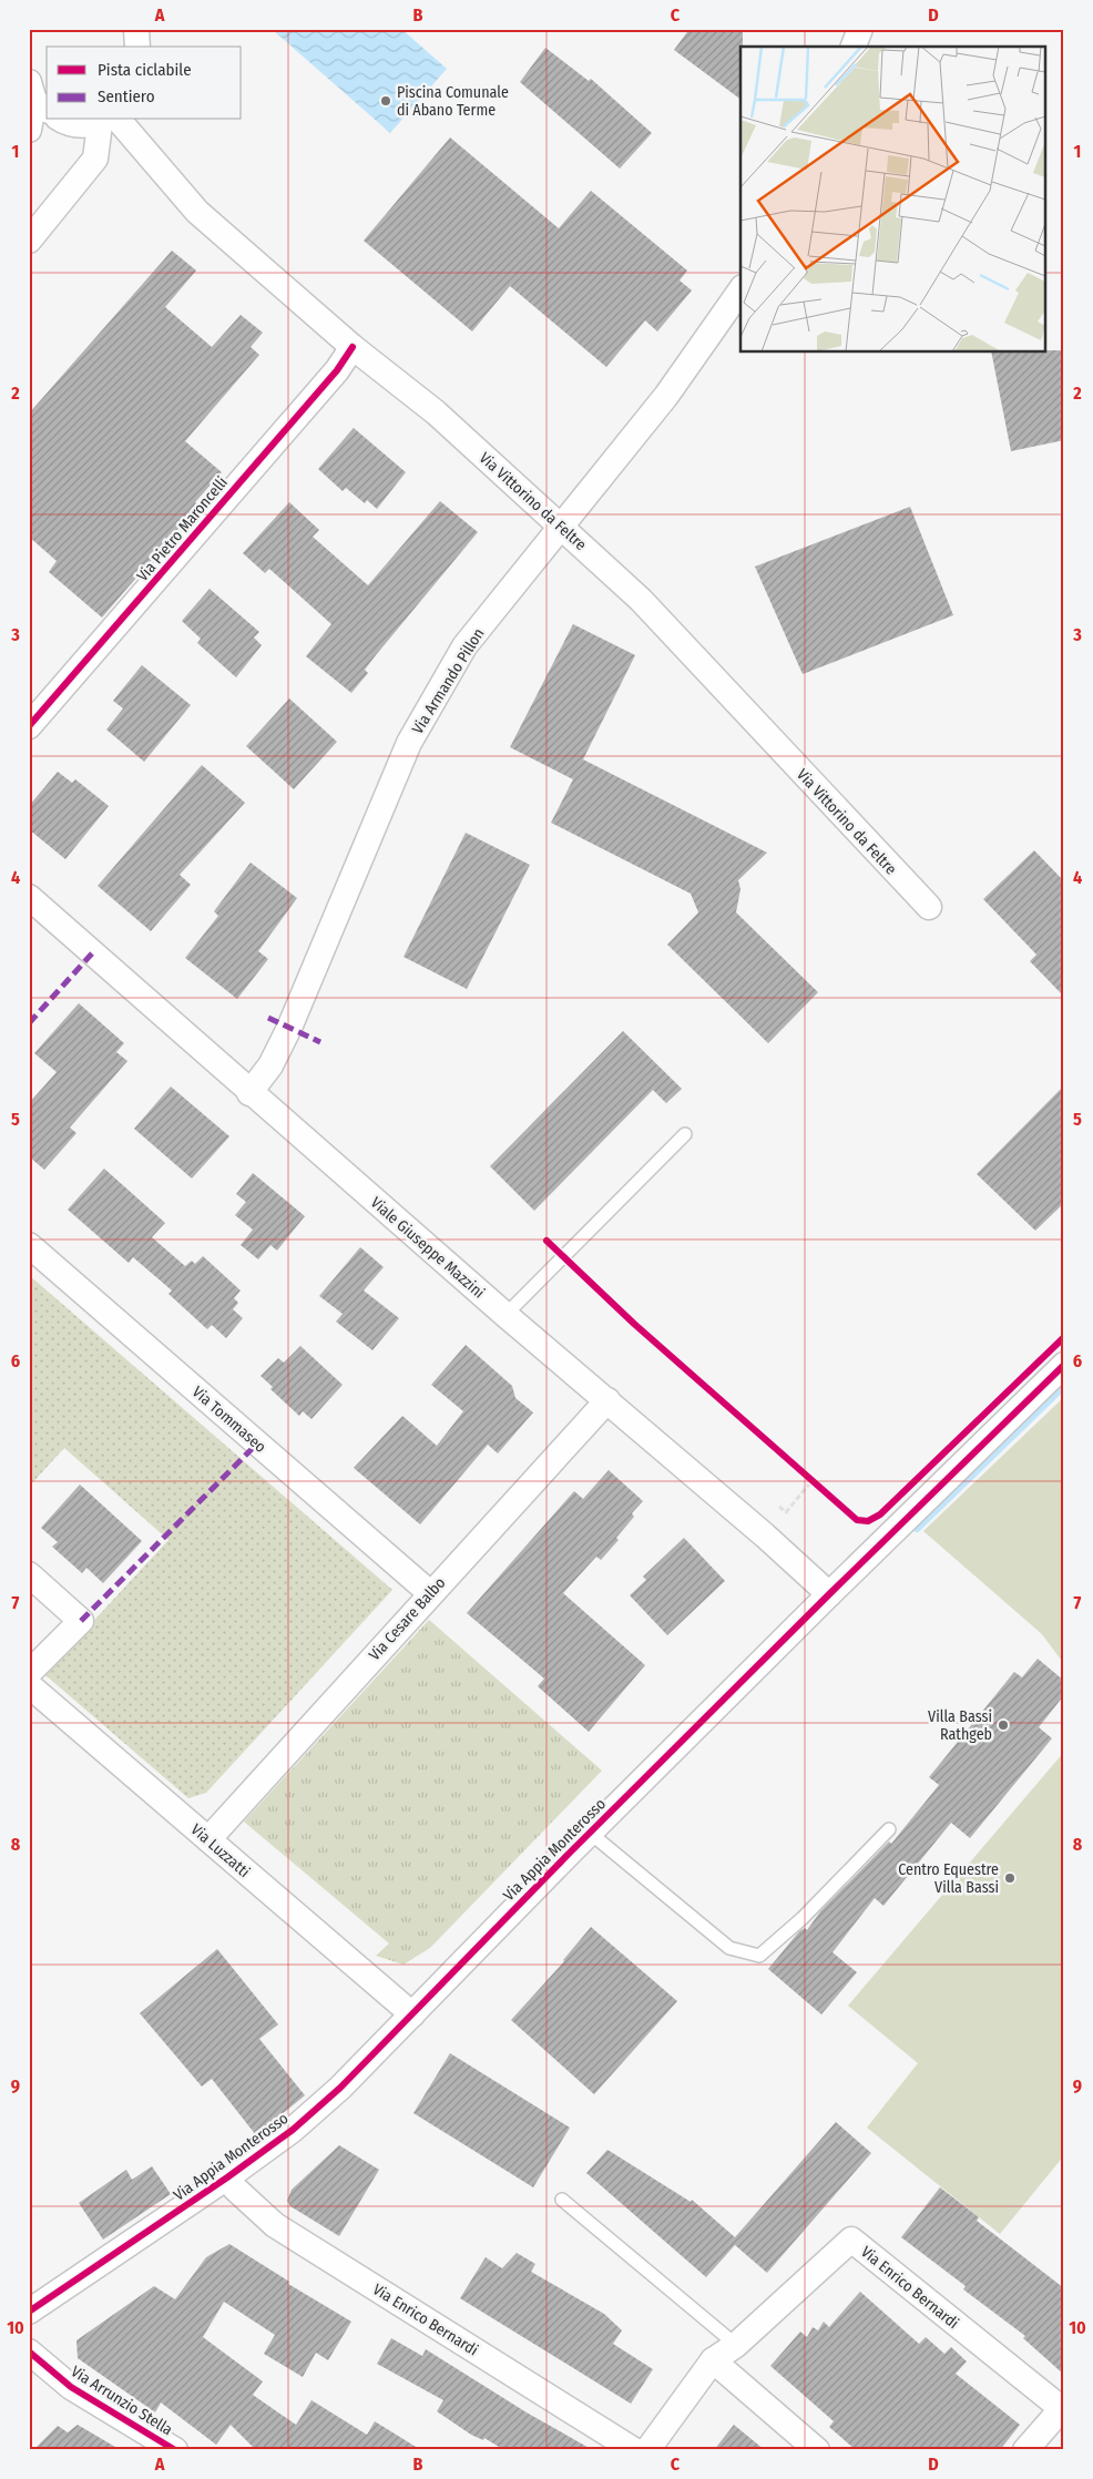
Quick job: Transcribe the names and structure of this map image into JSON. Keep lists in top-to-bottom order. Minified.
{"streets":{"street":["Via Vittorino da Feltre","Via Pietro Maroncelli","Via Armando Pillon","Viale Giuseppe Mazzini","Via Tommaseo","Via Cesare Balbo","Via Appia Monterosso","Via Luzzatti","Via Enrico Bernardi","Via Arrunzio Stella"]},"crossings":[["Via Vittorino da Feltre","Via Pietro Maroncelli"],["Via Vittorino da Feltre","Via Armando Pillon"],["Via Armando Pillon","Viale Giuseppe Mazzini"],["Viale Giuseppe Mazzini","Via Cesare Balbo"],["Viale Giuseppe Mazzini","Via Appia Monterosso"],["Via Tommaseo","Via Cesare Balbo"],["Via Cesare Balbo","Via Luzzatti"],["Via Appia Monterosso","Via Luzzatti"],["Via Appia Monterosso","Via Enrico Bernardi"]],"places":["Piscina Comunale di Abano Terme","Villa Bassi Rathgeb","Centro Equestre Villa Bassi"],"legend":["Pista ciclabile","Sentiero"],"grid":{"columns":["A","B","C","D"],"rows":["1","2","3","4","5","6","7","8","9","10"]}}
